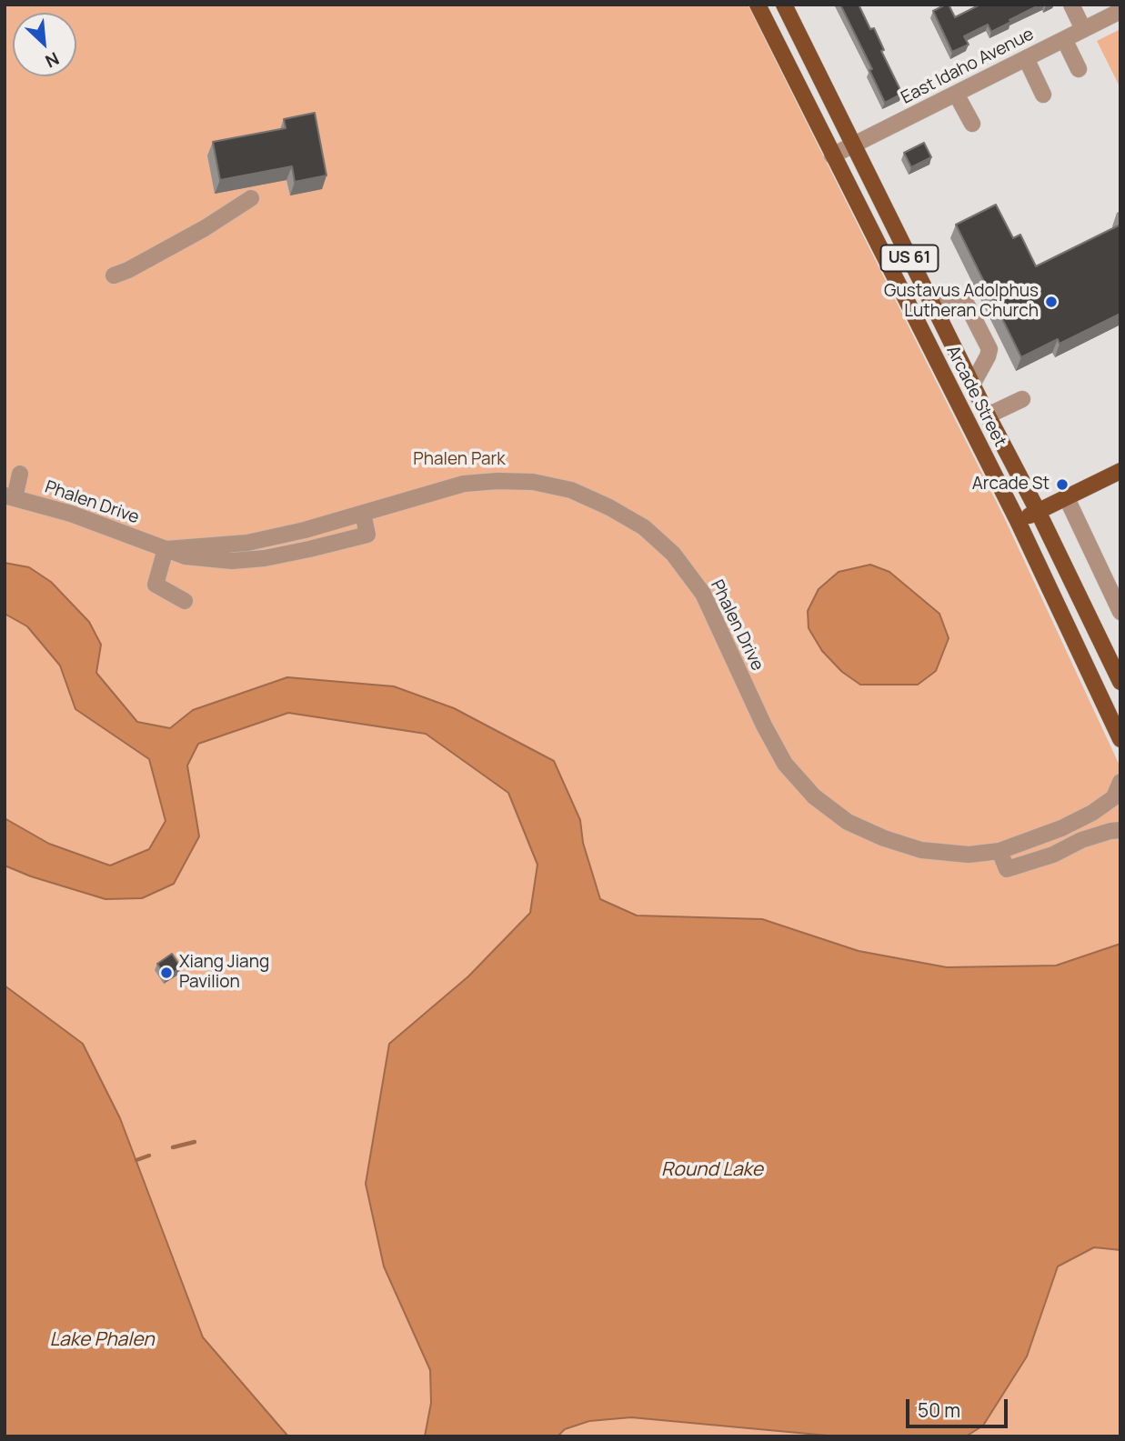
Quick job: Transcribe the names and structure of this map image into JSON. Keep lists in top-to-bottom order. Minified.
{"streets":{"main road":["US 61","Arcade Street"],"street":["East Idaho Avenue","Phalen Drive"]},"crossings":[["East Idaho Avenue","Arcade Street"]],"water":["Round Lake","Lake Phalen"],"parks":["Phalen Park"],"places":["Gustavus Adolphus Lutheran Church","Arcade St","Xiang Jiang Pavilion"],"scale_bar":"50 m","north":"bottom right"}
